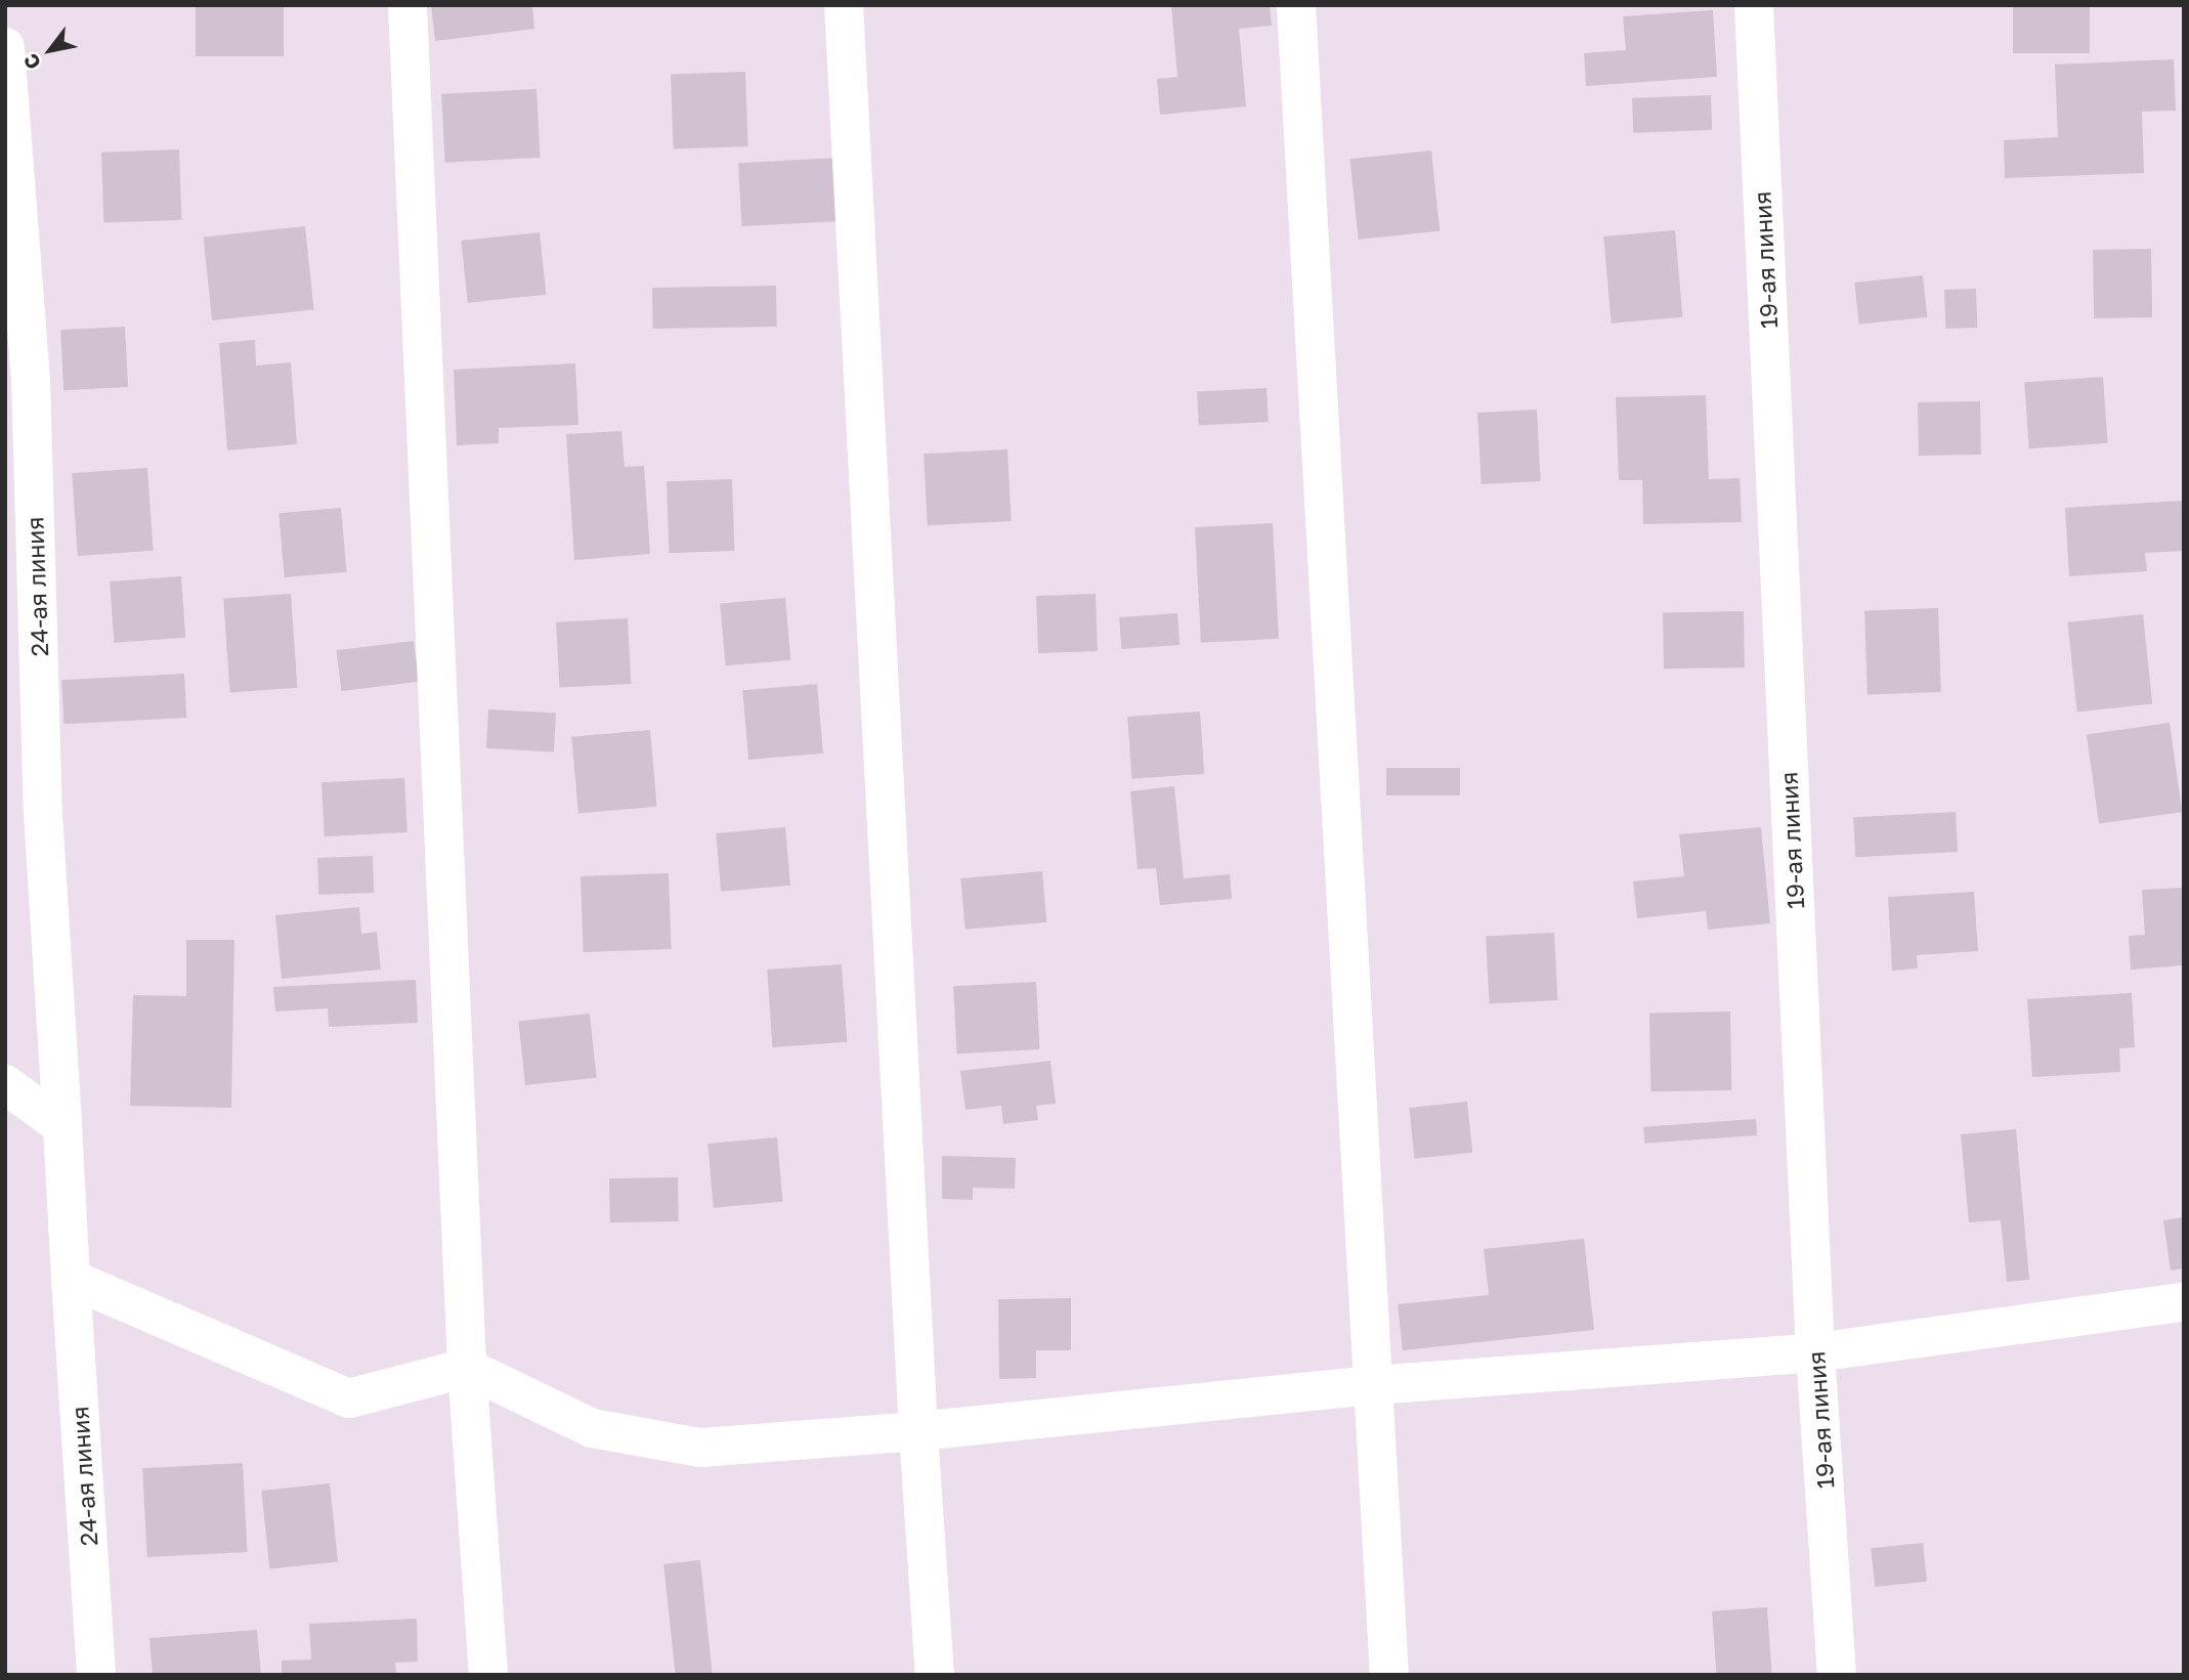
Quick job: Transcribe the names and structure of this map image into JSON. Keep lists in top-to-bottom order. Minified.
{"streets":{"street":["19-ая линия","24-ая линия"]},"north":"bottom left"}
